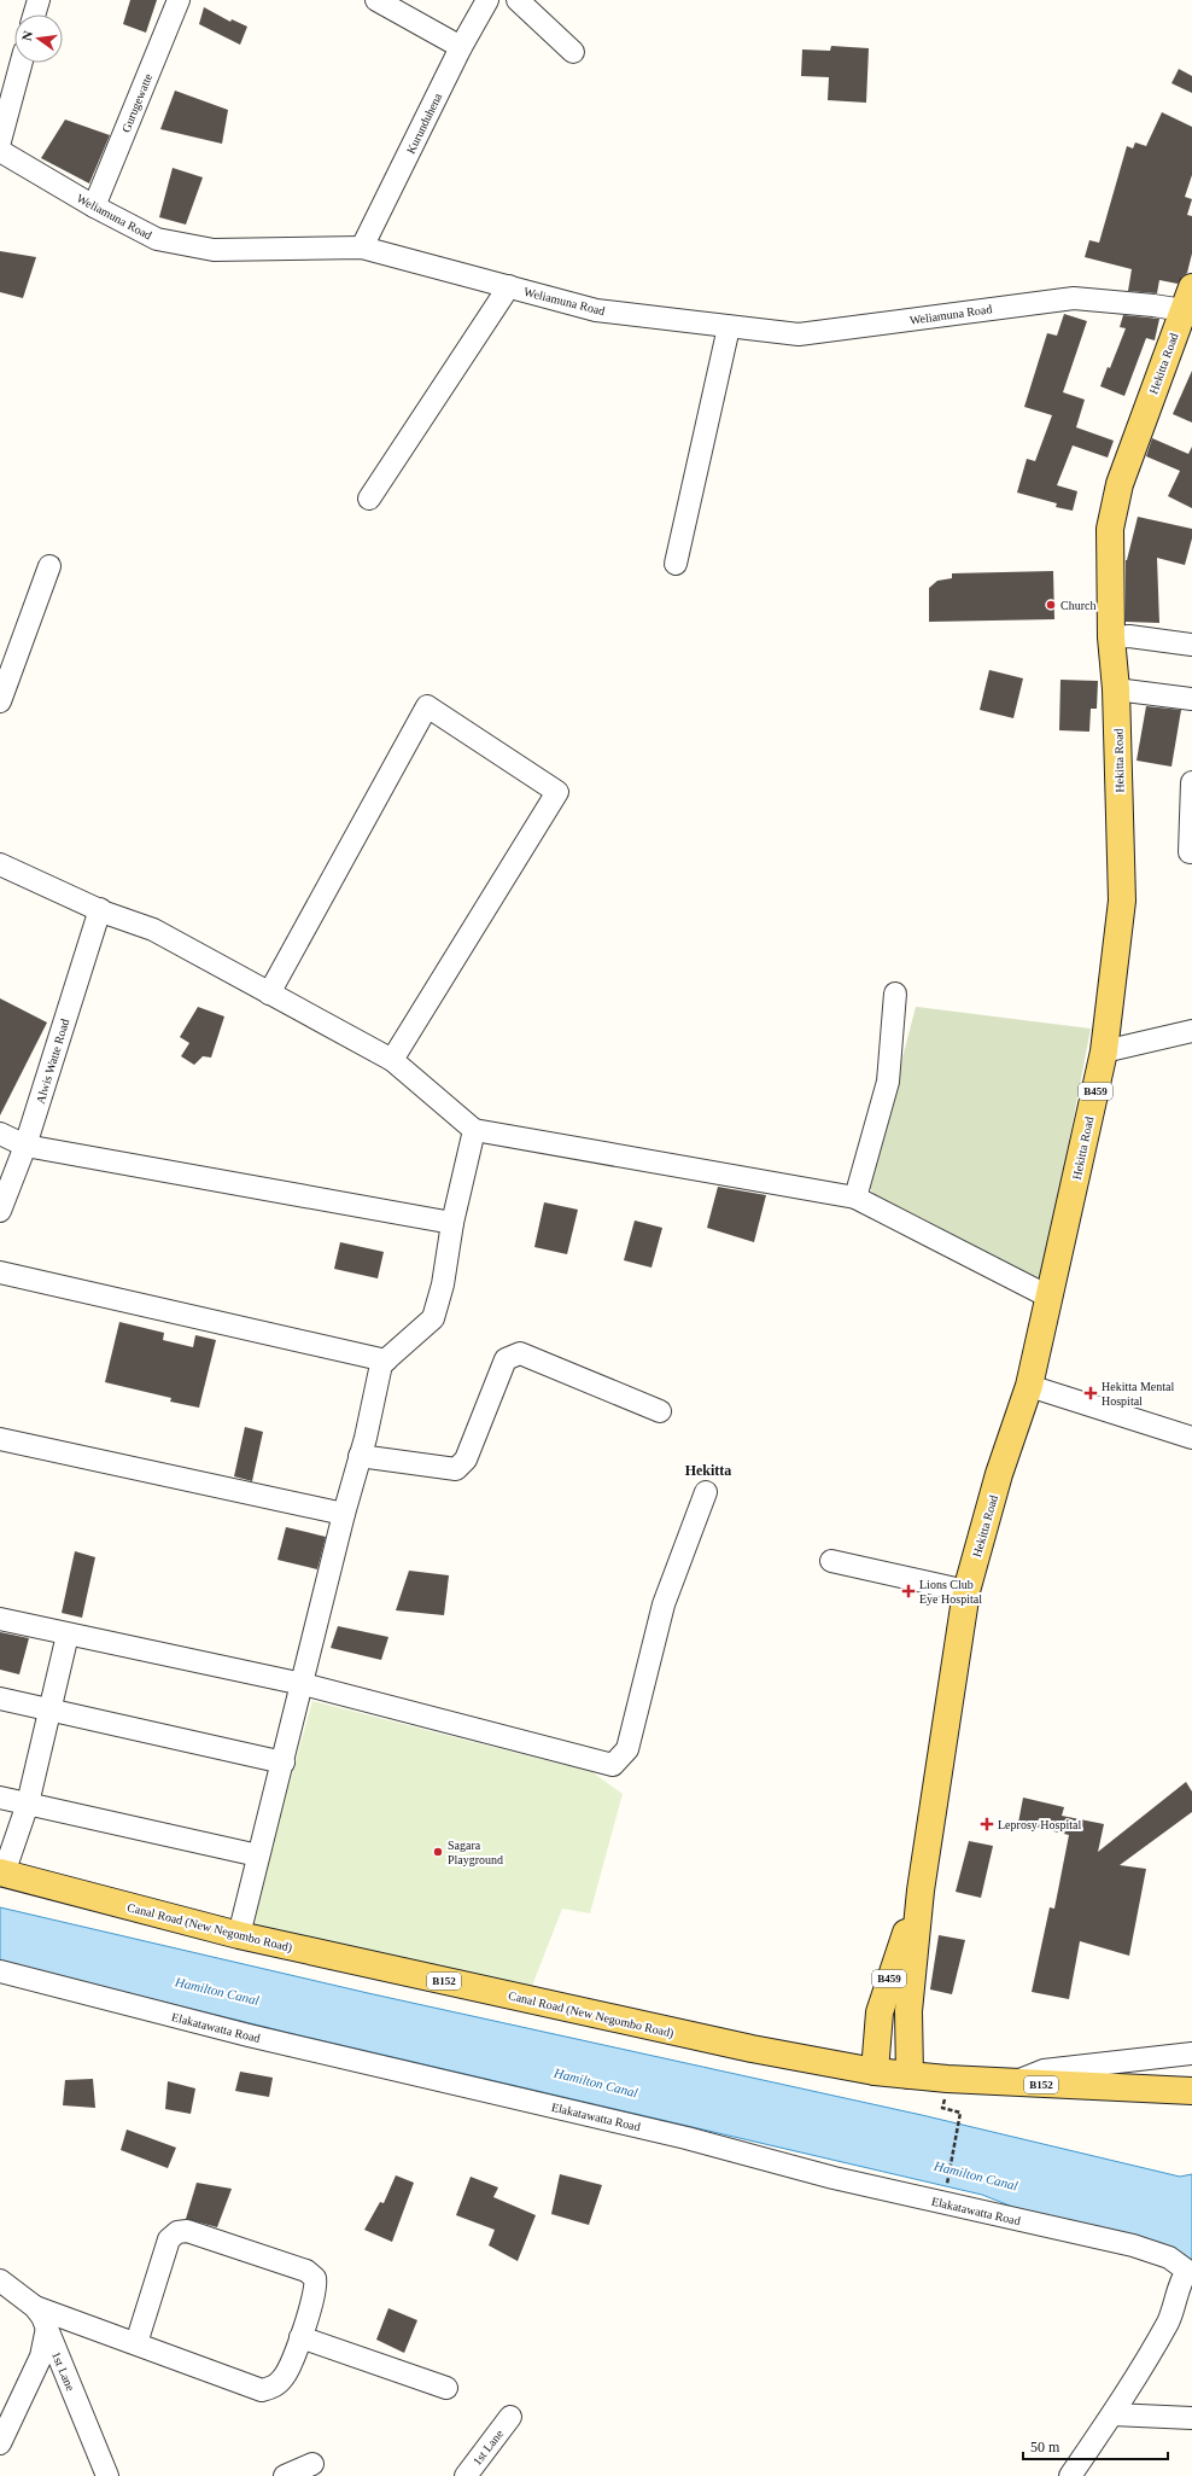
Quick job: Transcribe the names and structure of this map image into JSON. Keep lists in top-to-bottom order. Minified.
{"streets":{"main road":["Hekitta Road","B459","Canal Road (New Negombo Road)","B152"],"street":["Gurugewatte","Kurunduhena","Weliamuna Road","Alwis Watte Road","Elakatawatta Road","1st Lane"]},"crossings":[["Gurugewatte","Weliamuna Road"],["Kurunduhena","Weliamuna Road"],["Weliamuna Road","Hekitta Road"],["Hekitta Road","Canal Road (New Negombo Road)"]],"districts":["Hekitta"],"water":["Hamilton Canal"],"places":{"other":["Church","Sagara Playground"],"health":["Hekitta Mental Hospital","Lions Club Eye Hospital","Leprosy Hospital"]},"scale_bar":"50 m","north":"left"}
